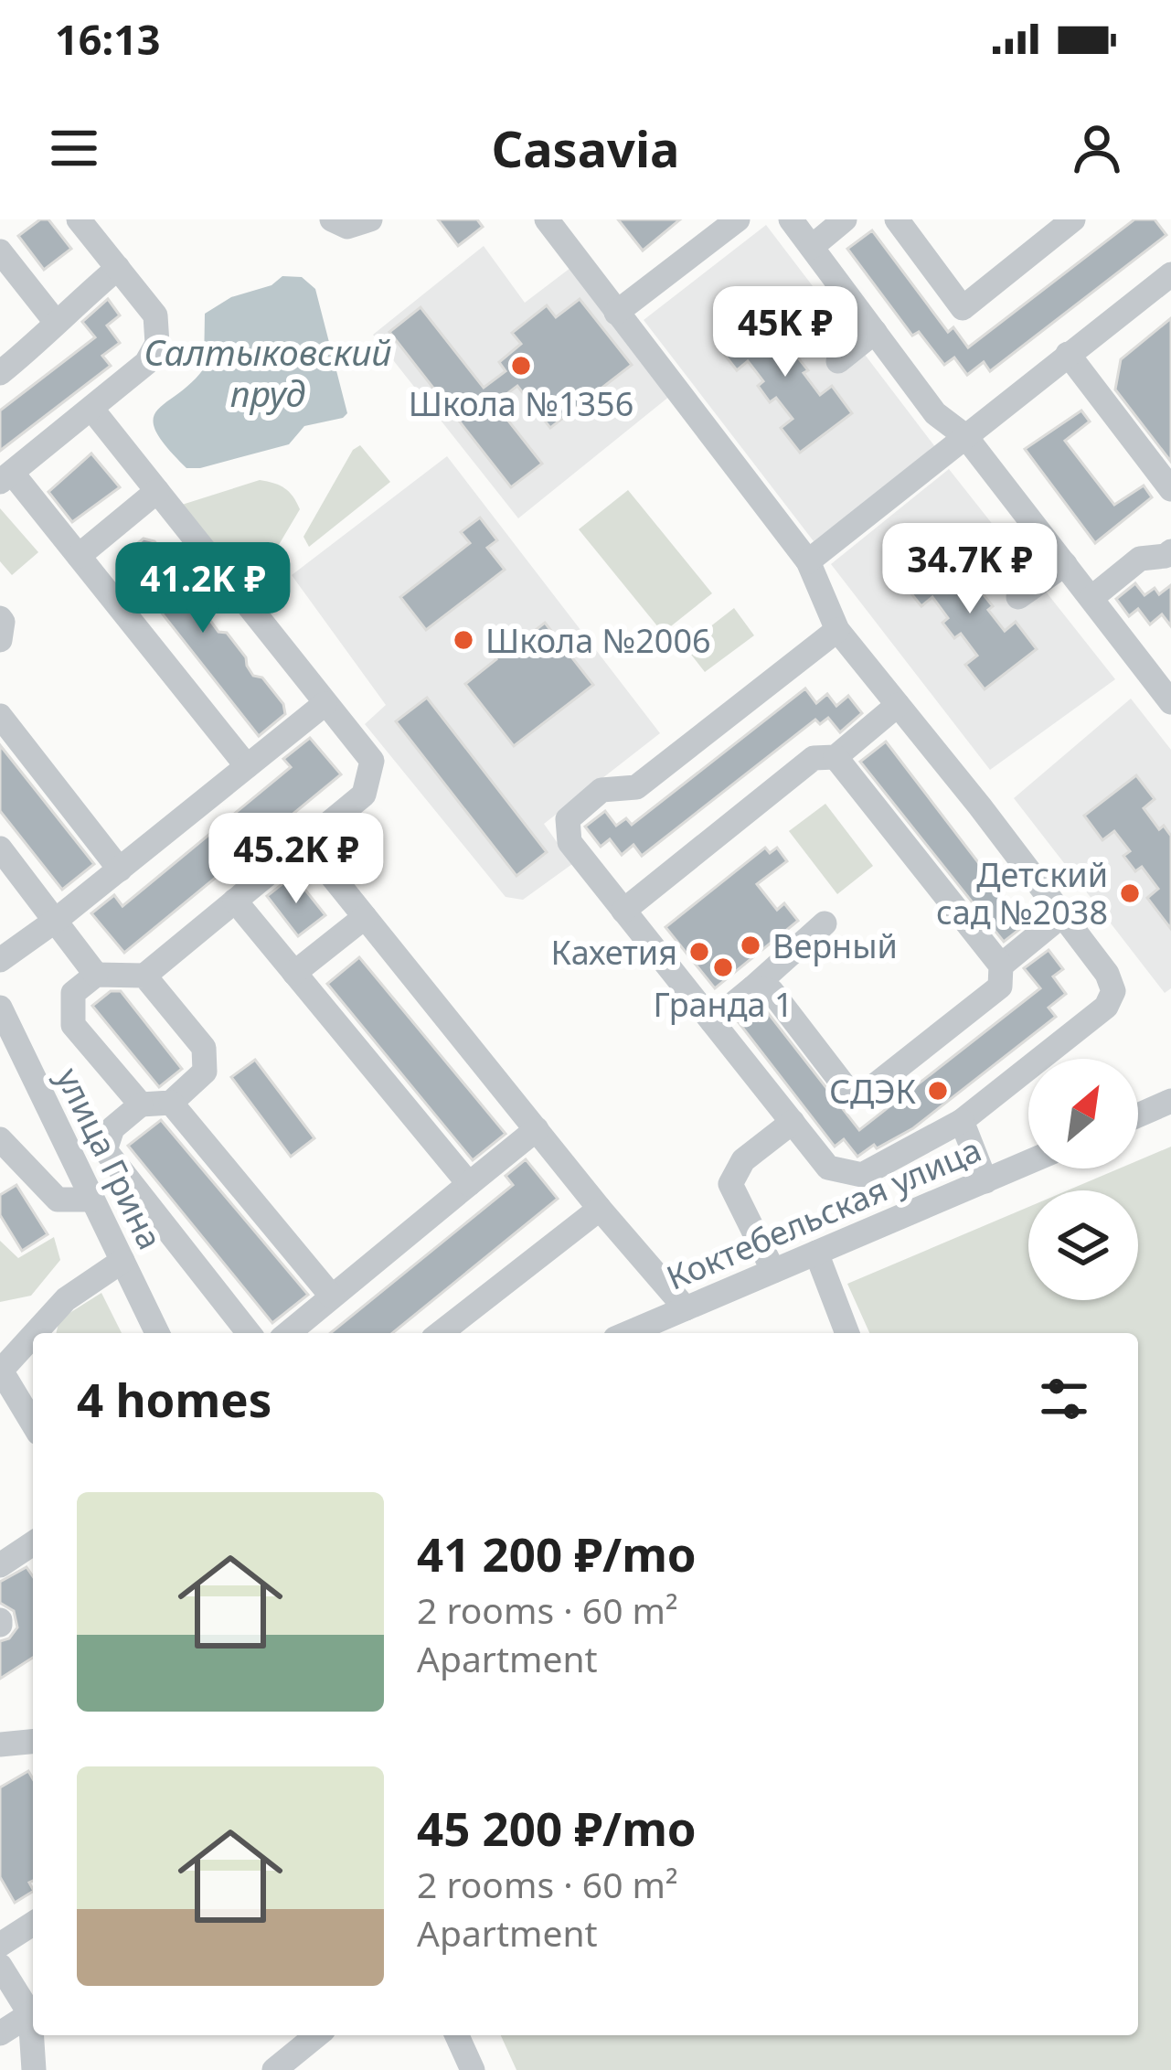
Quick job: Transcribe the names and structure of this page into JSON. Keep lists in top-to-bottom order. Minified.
{"streets":{"street":["улица Грина","Коктебельская улица"]},"water":["Салтыковский пруд"],"places":["Школа №1356","Школа №2006","Детский сад №2038","Верный","Кахетия","Гранда 1","СДЭК"],"north":"top right","page":{"status":"16:13","header":"Casavia","price":["45K ₽","34.7K ₽","41.2K ₽","45.2K ₽"],"heading":"4 homes","list":[{"name":"41 200 ₽/mo","note":"2 rooms · 60 m² · Apartment"},{"name":"45 200 ₽/mo","note":"2 rooms · 60 m² · Apartment"}]}}
